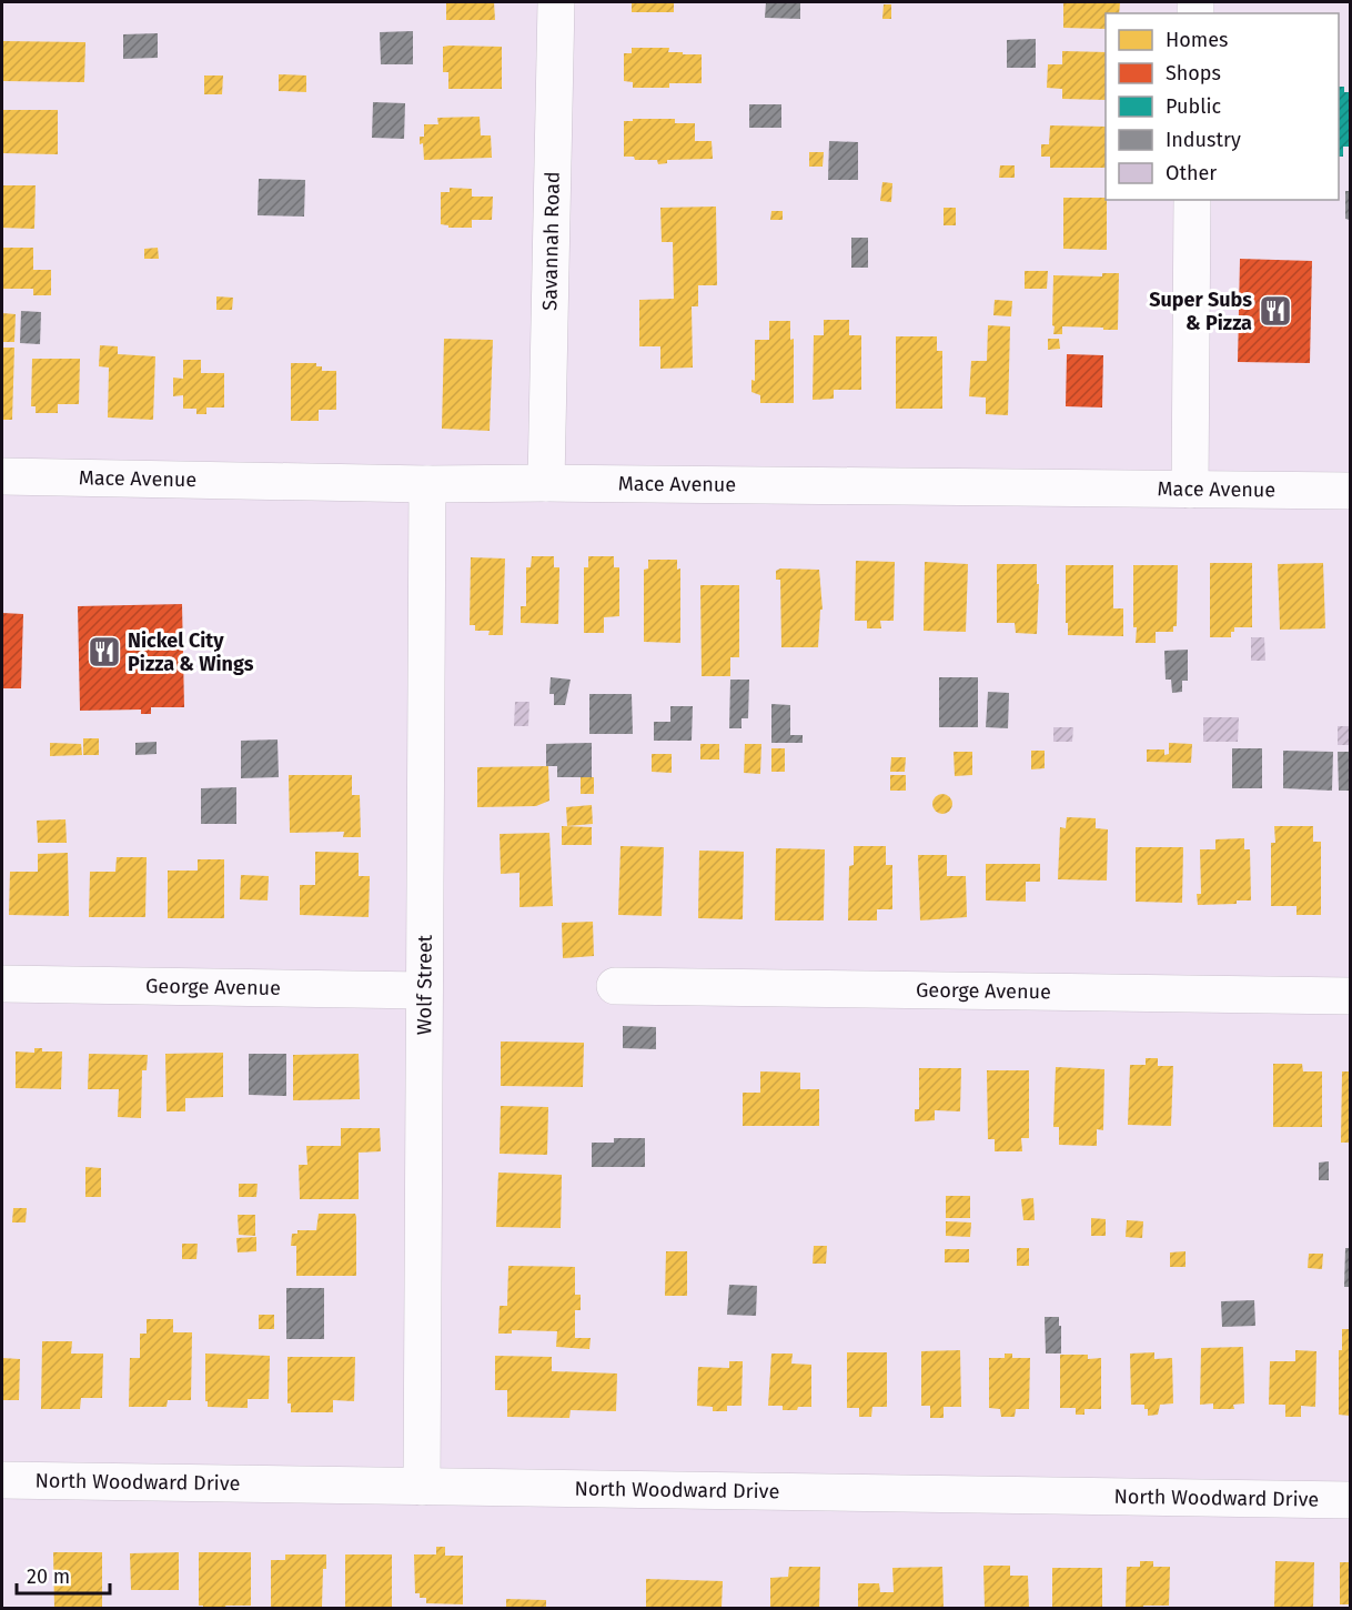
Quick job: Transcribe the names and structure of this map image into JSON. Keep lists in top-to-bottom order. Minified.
{"streets":{"street":["Savannah Road","Mace Avenue","Wolf Street","George Avenue","North Woodward Drive"]},"crossings":[["Savannah Road","Mace Avenue"],["Mace Avenue","Wolf Street"],["Wolf Street","George Avenue"],["Wolf Street","North Woodward Drive"]],"places":{"restaurant":["Super Subs & Pizza","Nickel City Pizza & Wings"]},"legend":["Homes","Shops","Public","Industry","Other"],"scale_bar":"20 m"}
